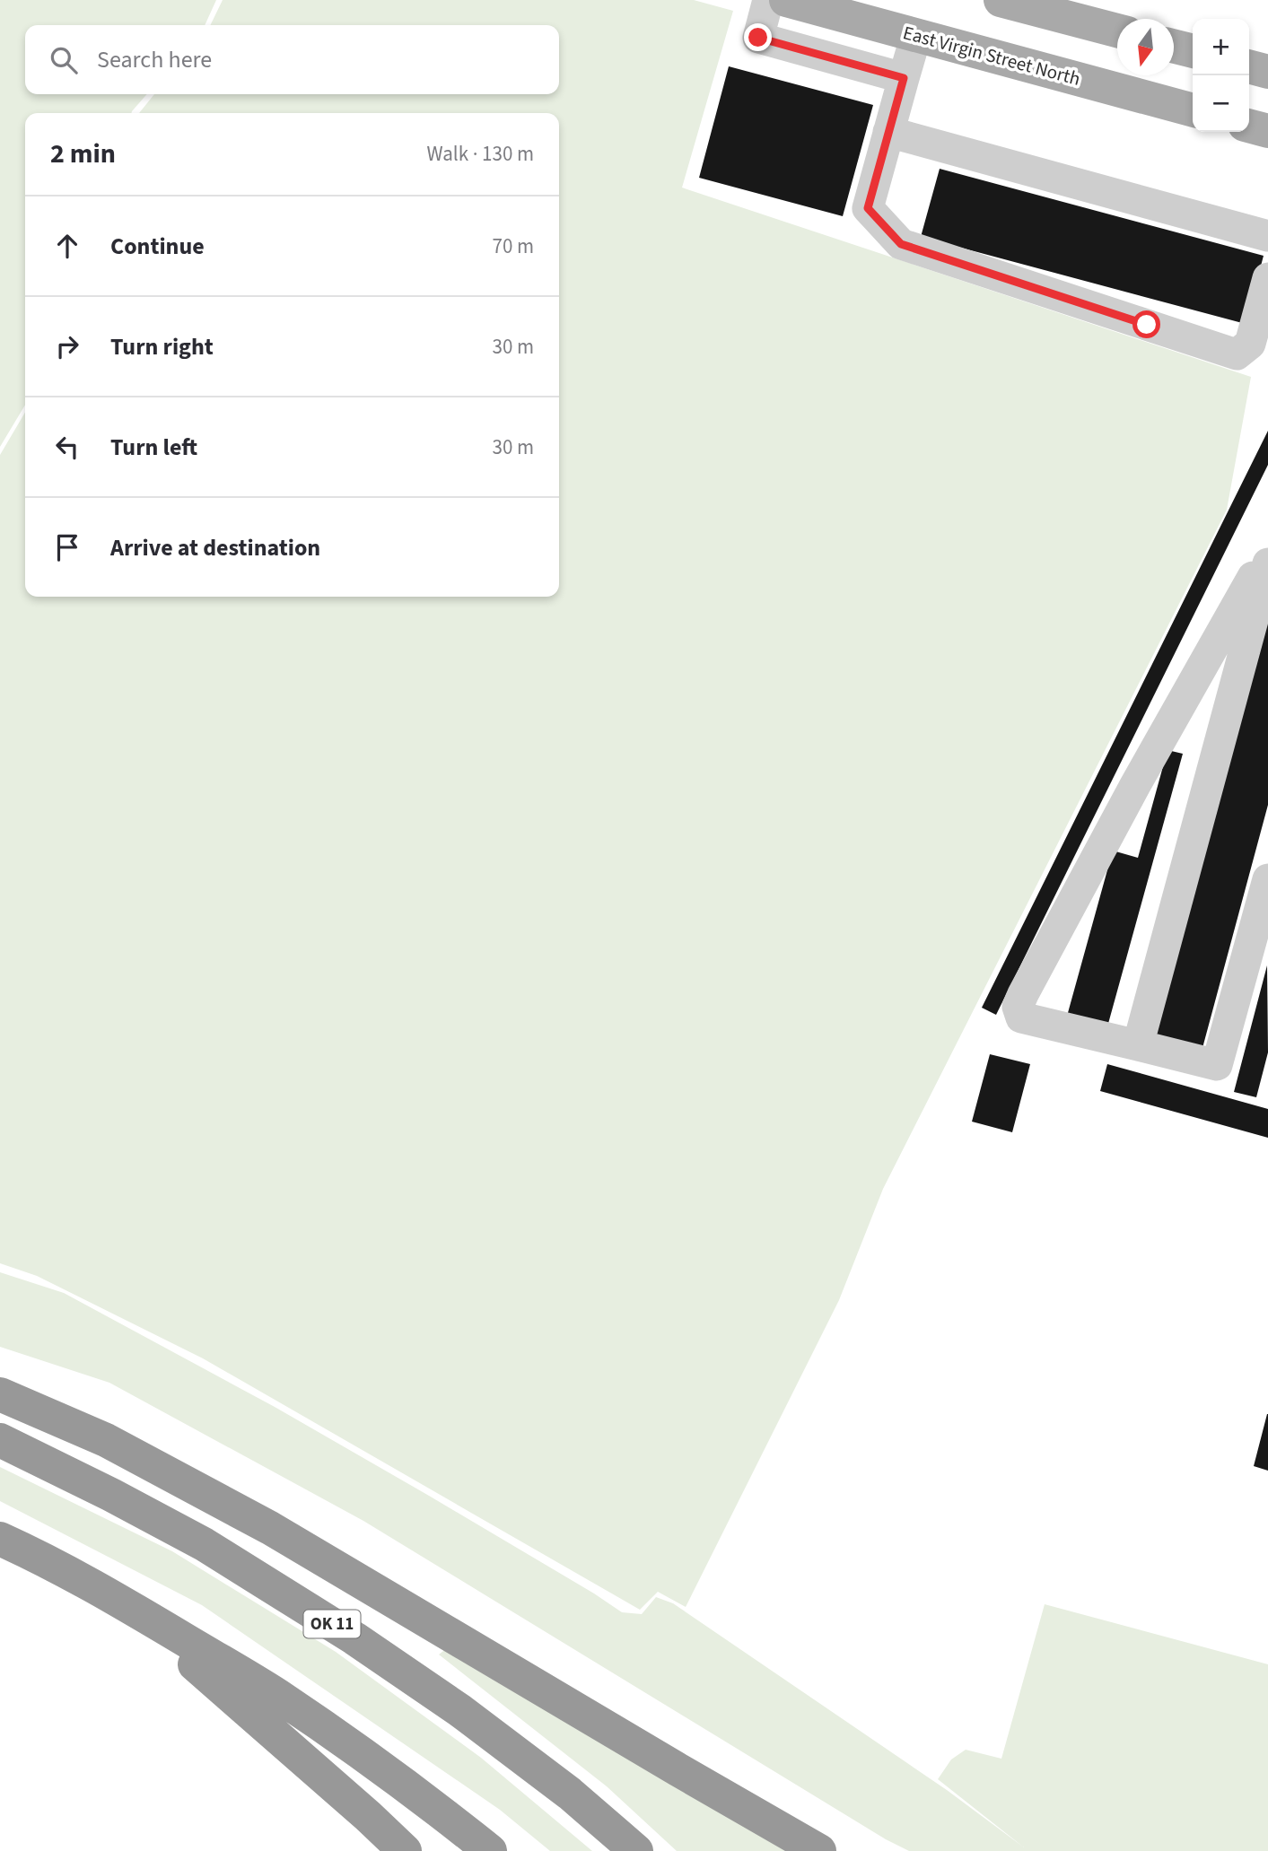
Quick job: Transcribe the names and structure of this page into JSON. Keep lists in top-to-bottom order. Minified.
{"streets":{"highway":["OK 11"],"main road":["East Virgin Street North"]},"north":"bottom","page":{"map_buttons":["+","−"],"search":"Search here","heading":["2 min","Walk · 130 m"],"list":[["Continue","70 m"],["Turn right","30 m"],["Turn left","30 m"],"Arrive at destination"]}}
